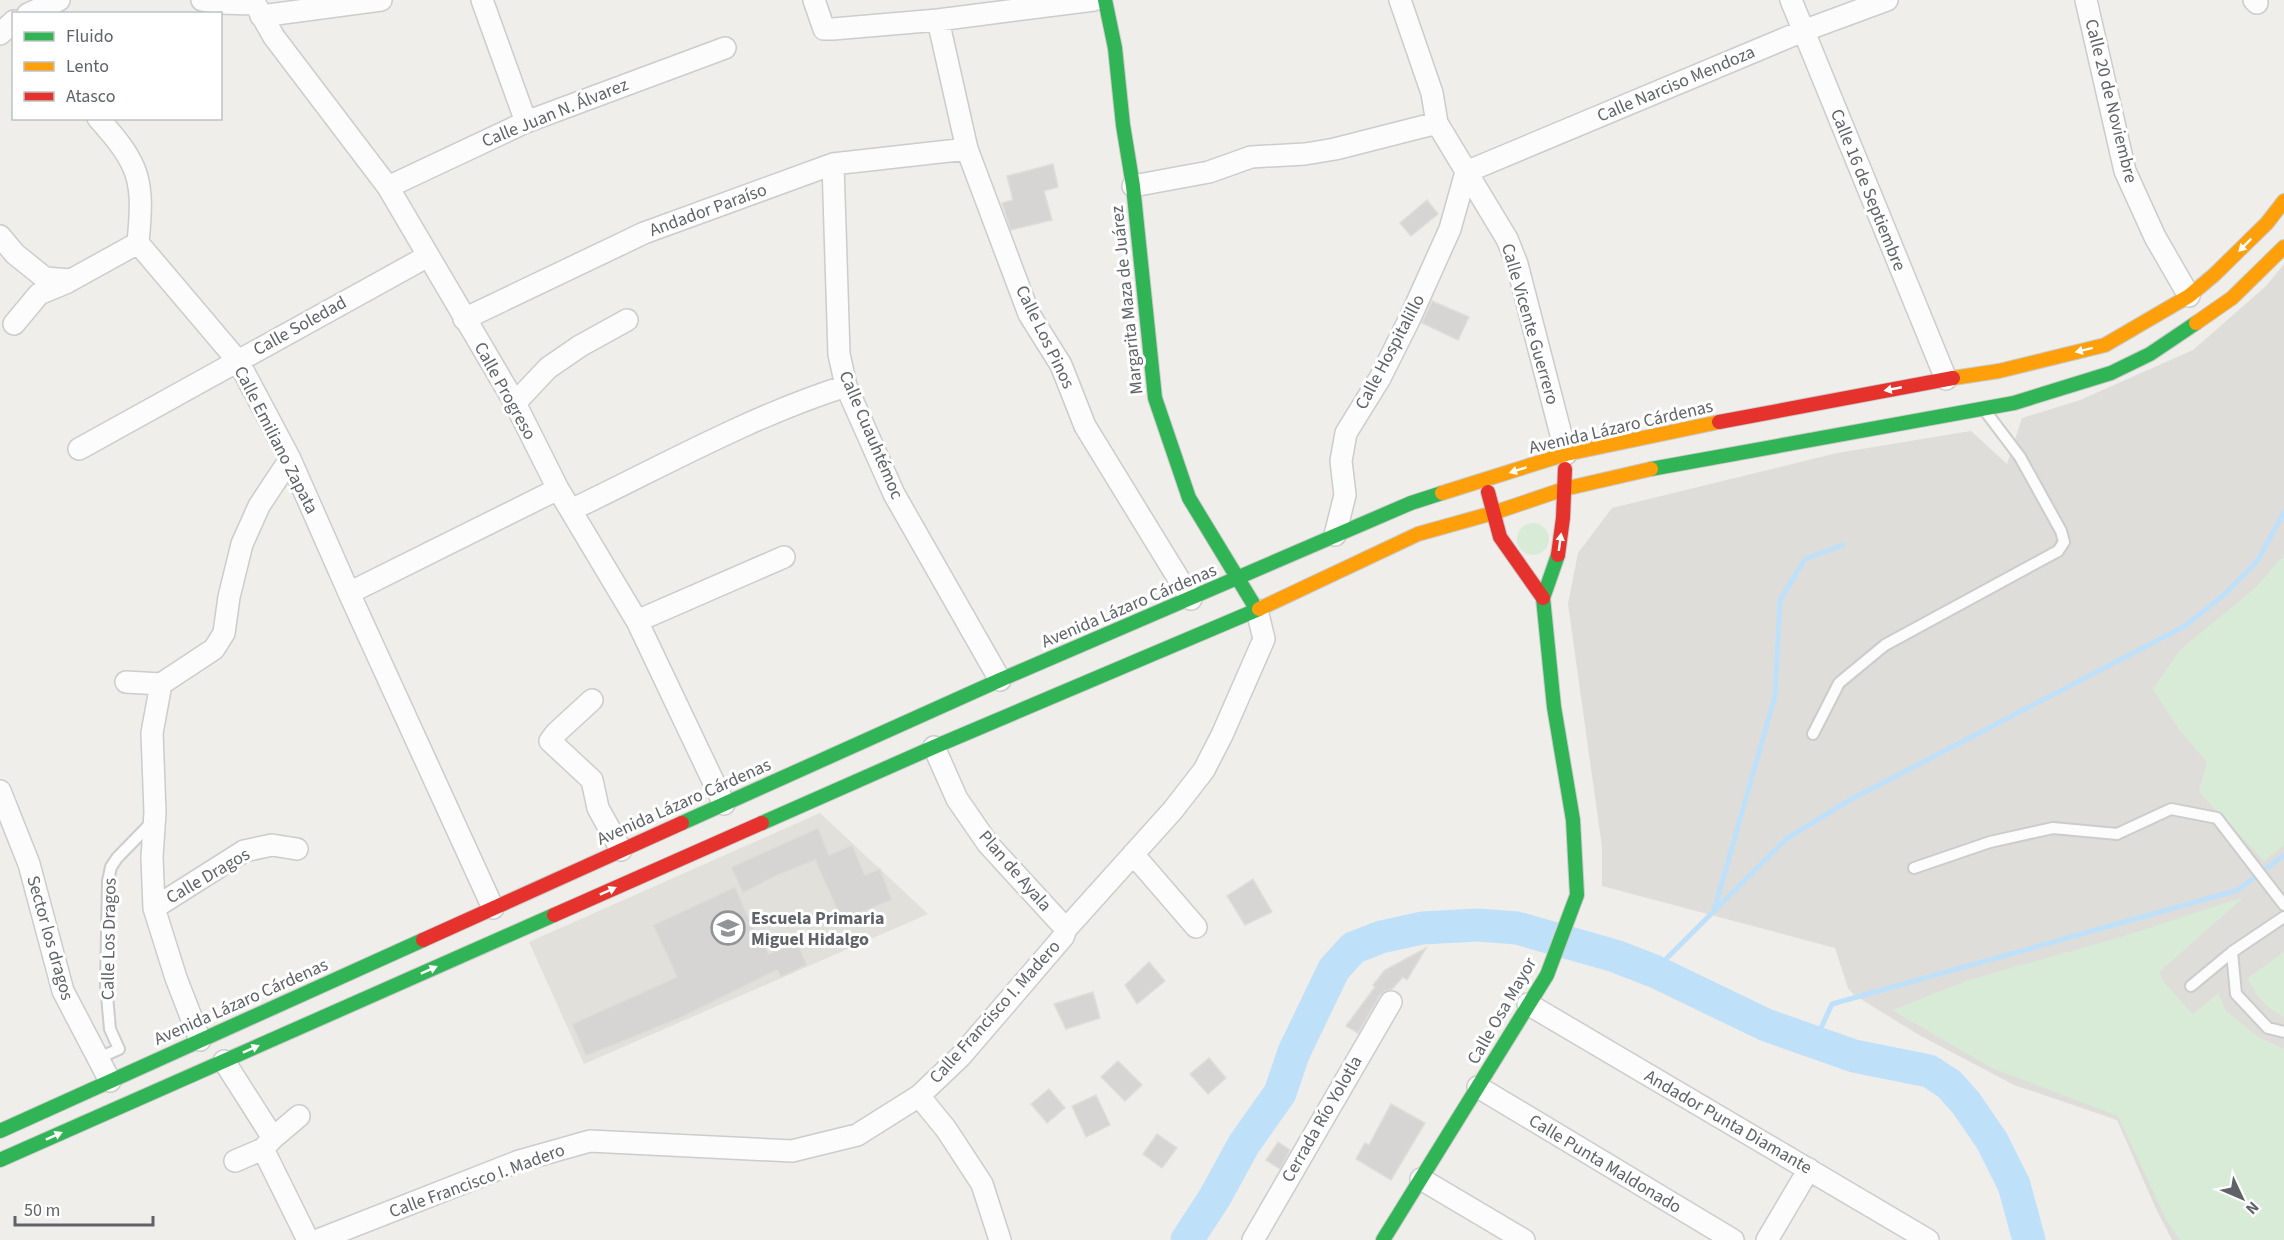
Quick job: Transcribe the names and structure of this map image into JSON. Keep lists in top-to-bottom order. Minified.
{"streets":{"main road":["Margarita Maza de Juárez","Avenida Lázaro Cárdenas","Calle Osa Mayor"],"street":["Calle Narciso Mendoza","Calle 20 de Noviembre","Calle Juan N. Álvarez","Calle 16 de Septiembre","Andador Paraíso","Calle Vicente Guerrero","Calle Soledad","Calle Los Pinos","Calle Hospitalillo","Calle Progreso","Calle Cuauhtémoc","Calle Emiliano Zapata","Plan de Ayala","Calle Dragos","Sector los dragos","Calle Francisco I. Madero","Cerrada Río Yolotla","Andador Punta Diamante","Calle Punta Maldonado"],"lane":["Calle Los Dragos"]},"crossings":[["Calle Narciso Mendoza","Calle 16 de Septiembre"],["Calle Narciso Mendoza","Calle Vicente Guerrero"],["Calle Narciso Mendoza","Calle Hospitalillo"],["Calle 20 de Noviembre","Avenida Lázaro Cárdenas"],["Calle Juan N. Álvarez","Calle Progreso"],["Calle 16 de Septiembre","Avenida Lázaro Cárdenas"],["Andador Paraíso","Calle Los Pinos"],["Andador Paraíso","Calle Progreso"],["Andador Paraíso","Calle Cuauhtémoc"],["Margarita Maza de Juárez","Avenida Lázaro Cárdenas"],["Margarita Maza de Juárez","Calle Francisco I. Madero"],["Calle Vicente Guerrero","Calle Hospitalillo"],["Calle Vicente Guerrero","Avenida Lázaro Cárdenas"],["Calle Vicente Guerrero","Calle Osa Mayor"],["Calle Soledad","Calle Progreso"],["Calle Soledad","Calle Emiliano Zapata"],["Calle Los Pinos","Avenida Lázaro Cárdenas"],["Calle Hospitalillo","Avenida Lázaro Cárdenas"],["Calle Progreso","Avenida Lázaro Cárdenas"],["Avenida Lázaro Cárdenas","Calle Cuauhtémoc"],["Avenida Lázaro Cárdenas","Calle Emiliano Zapata"],["Avenida Lázaro Cárdenas","Sector los dragos"],["Avenida Lázaro Cárdenas","Calle Osa Mayor"],["Plan de Ayala","Calle Francisco I. Madero"],["Sector los dragos","Calle Los Dragos"],["Calle Osa Mayor","Andador Punta Diamante"],["Calle Osa Mayor","Calle Punta Maldonado"]],"places":{"school or university":["Escuela Primaria Miguel Hidalgo"]},"legend":["Fluido","Lento","Atasco"],"scale_bar":"50 m","north":"bottom right"}
